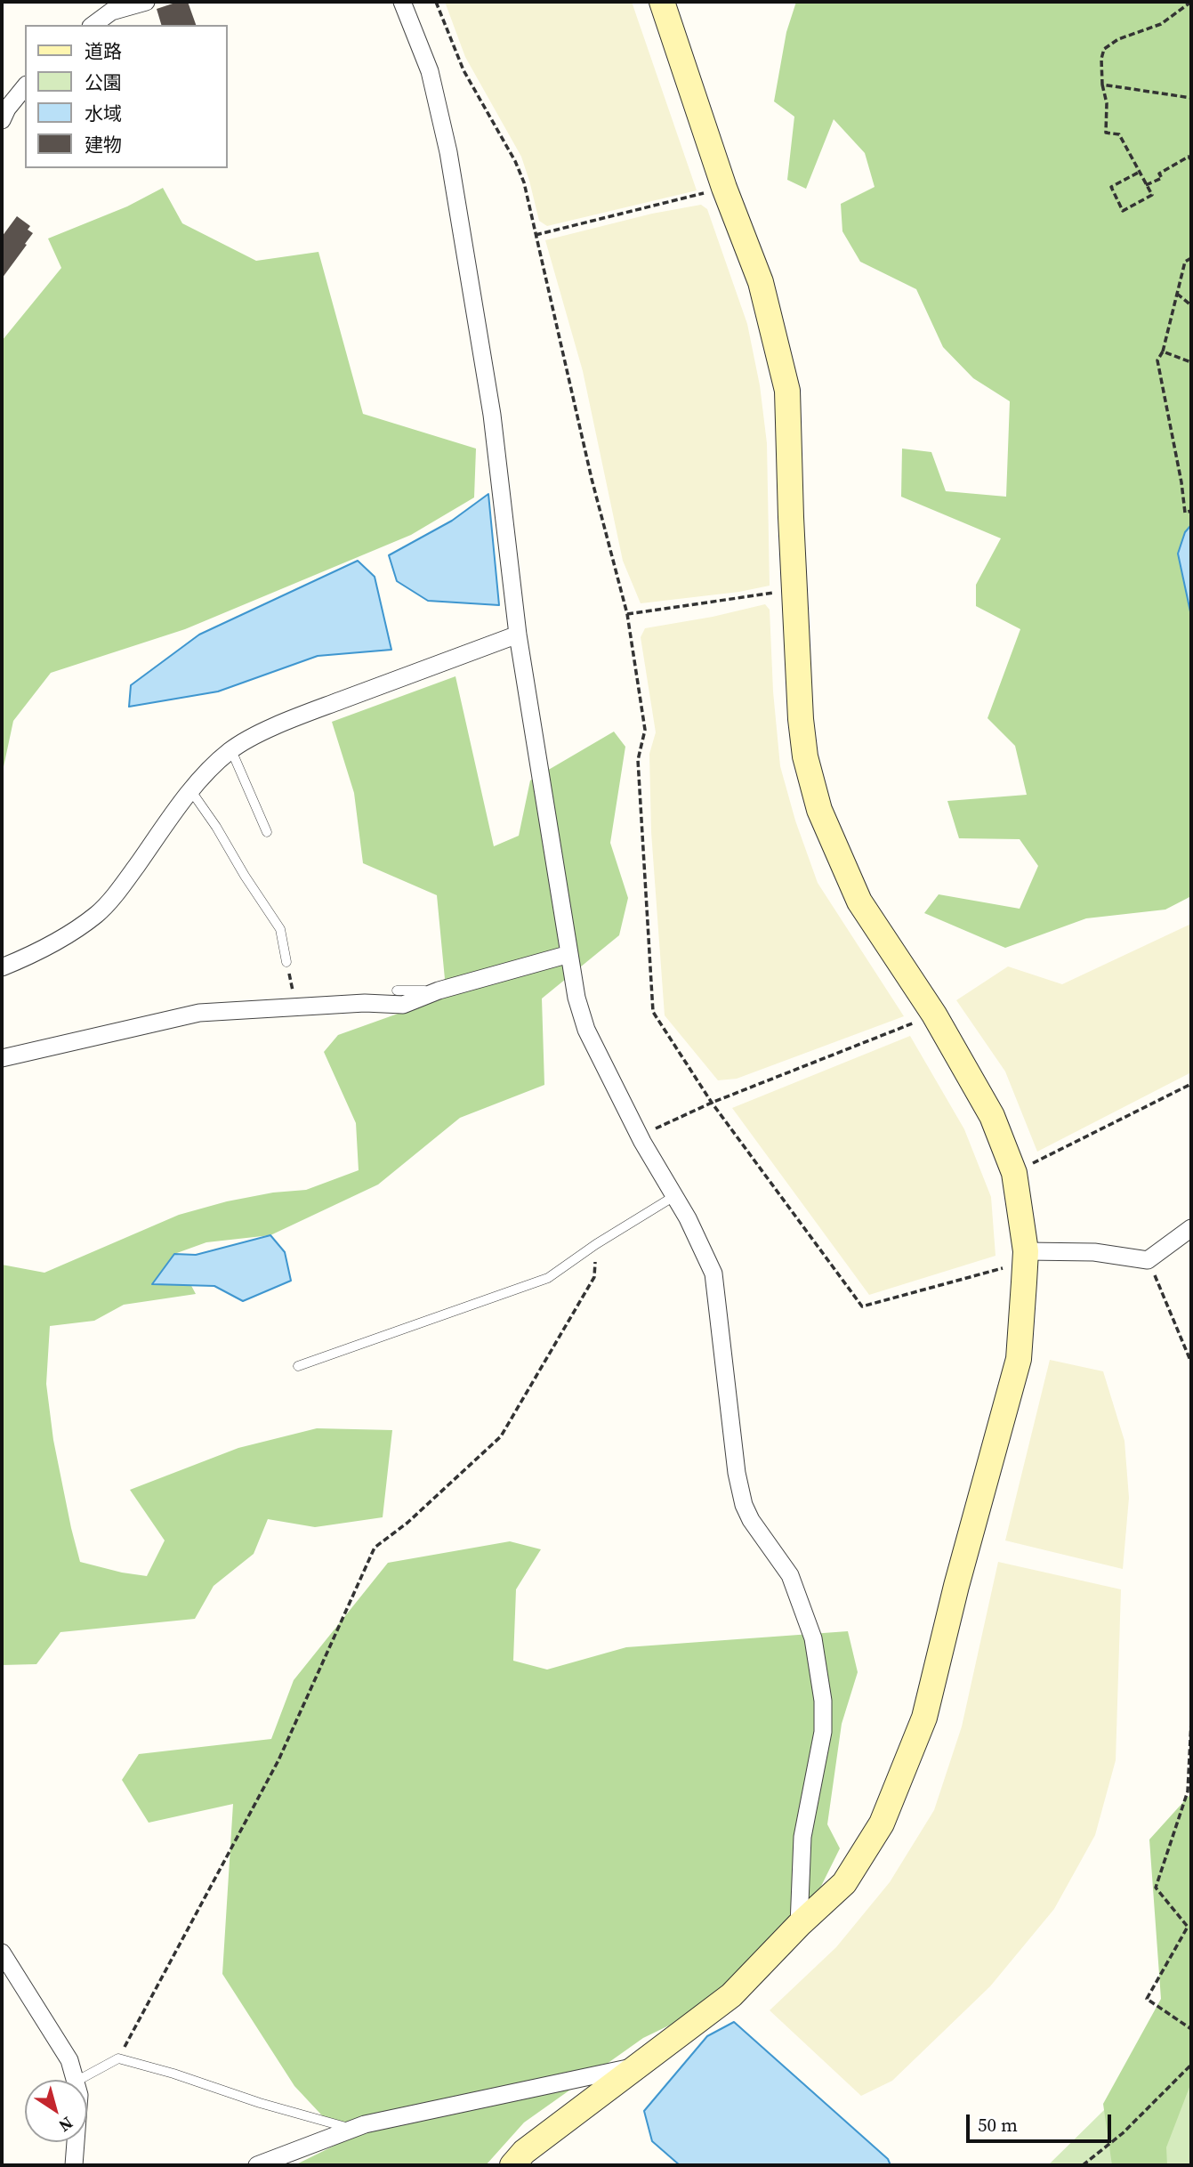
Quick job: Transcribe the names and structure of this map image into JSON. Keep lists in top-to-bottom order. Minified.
{"legend":["道路","公園","水域","建物"],"scale_bar":"50 m","north":"bottom right"}
